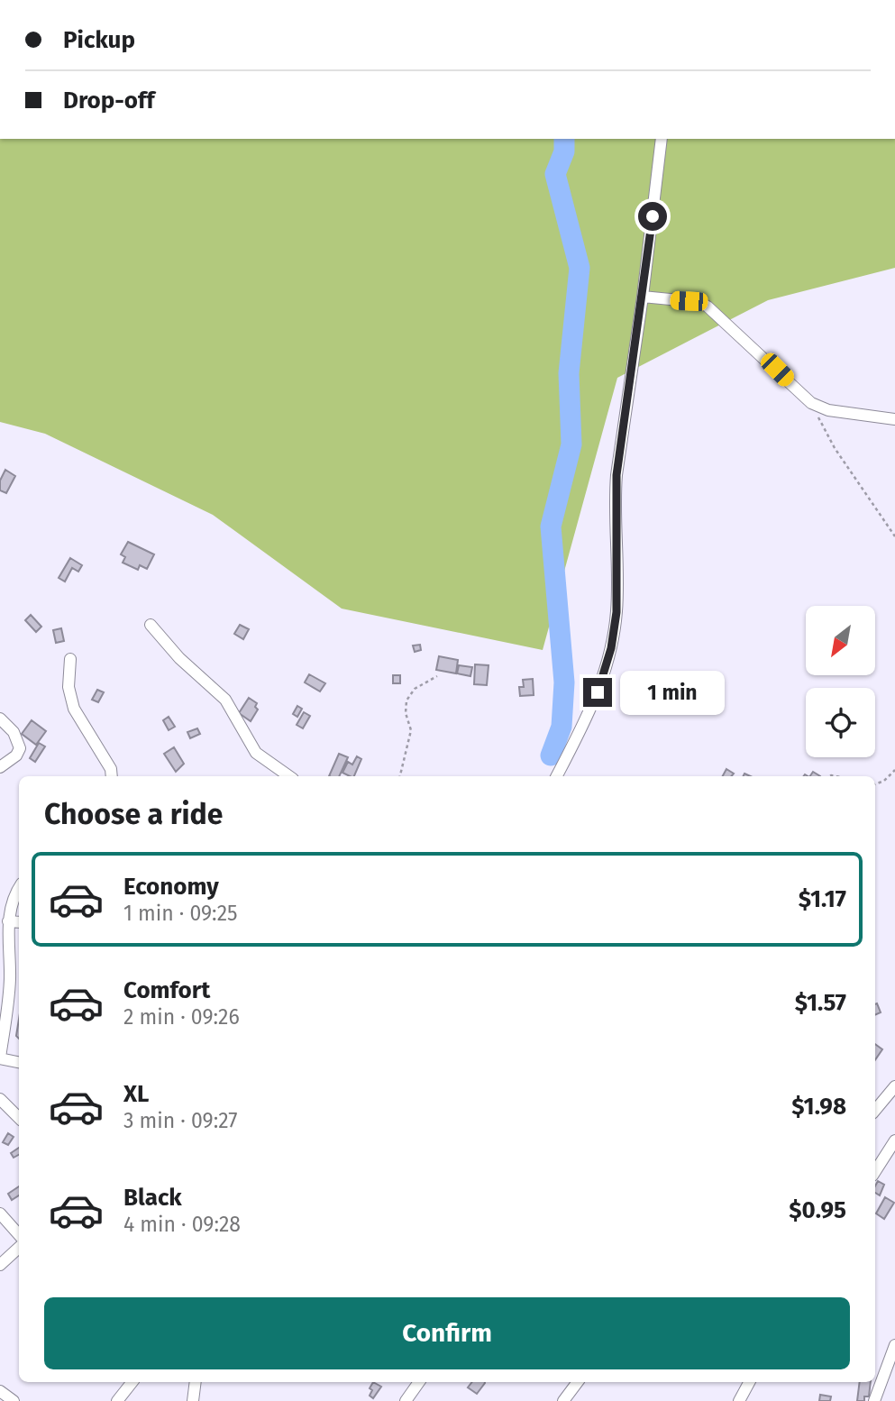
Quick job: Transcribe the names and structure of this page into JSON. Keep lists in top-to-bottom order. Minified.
{"north":"bottom left","page":{"banner":["Pickup","Drop-off"],"bubble":"1 min","heading":"Choose a ride","list":[{"name":"Economy","note":"1 min · 09:25","value":"$1.17"},{"name":"Comfort","note":"2 min · 09:26","value":"$1.57"},{"name":"XL","note":"3 min · 09:27","value":"$1.98"},{"name":"Black","note":"4 min · 09:28","value":"$0.95"}],"buttons":"Confirm"}}
